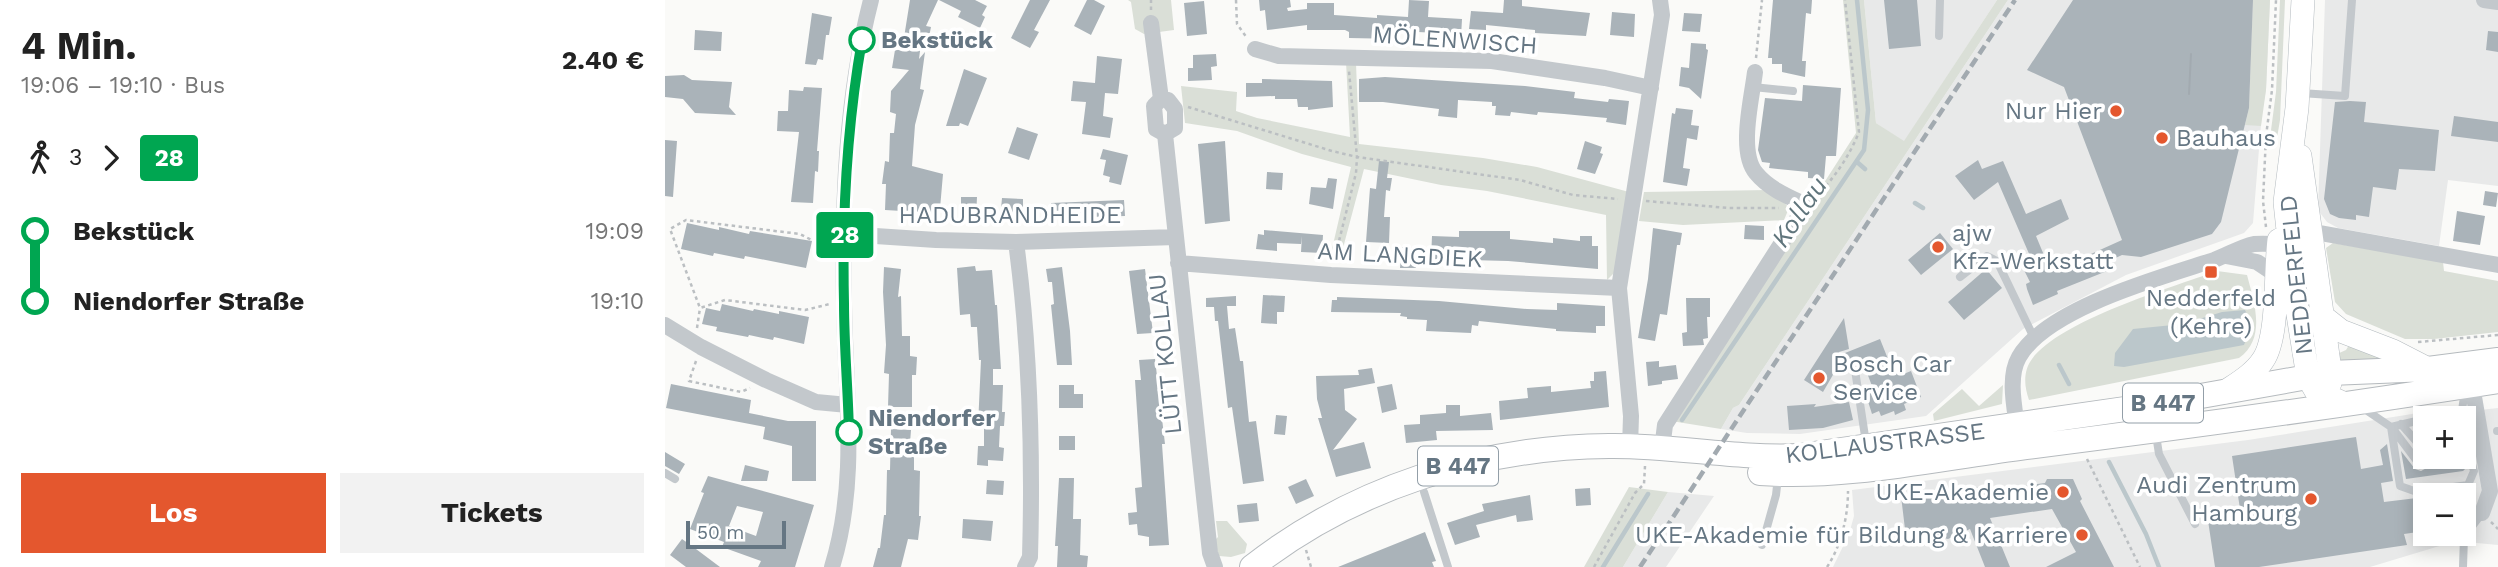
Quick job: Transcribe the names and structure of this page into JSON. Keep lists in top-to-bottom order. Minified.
{"streets":{"main road":["NEDDERFELD","B 447","KOLLAUSTRASSE"],"street":["MÖLENWISCH","HADUBRANDHEIDE","AM LANGDIEK","LÜTT KOLLAU"]},"crossings":[["HADUBRANDHEIDE","LÜTT KOLLAU"],["AM LANGDIEK","LÜTT KOLLAU"],["NEDDERFELD","KOLLAUSTRASSE"]],"water":["Kollau"],"places":{"other":["Bekstück","Nur Hier","Bauhaus","ajw Kfz-Werkstatt","Bosch Car Service","Niendorfer Straße","UKE-Akademie","Audi Zentrum Hamburg","UKE-Akademie für Bildung & Karriere"],"transit":["Nedderfeld (Kehre)"]},"lines":["bus line 28"],"scale_bar":"50 m","page":{"heading":["4 Min.","19:06 – 19:10 · Bus","2.40 €"],"on_map":"28","legs":["3","28"],"list":[{"name":"Bekstück","value":"19:09"},{"name":"Niendorfer Straße","value":"19:10"}],"map_buttons":["+","−"],"buttons":["Los","Tickets"],"scale":"50 m"}}
